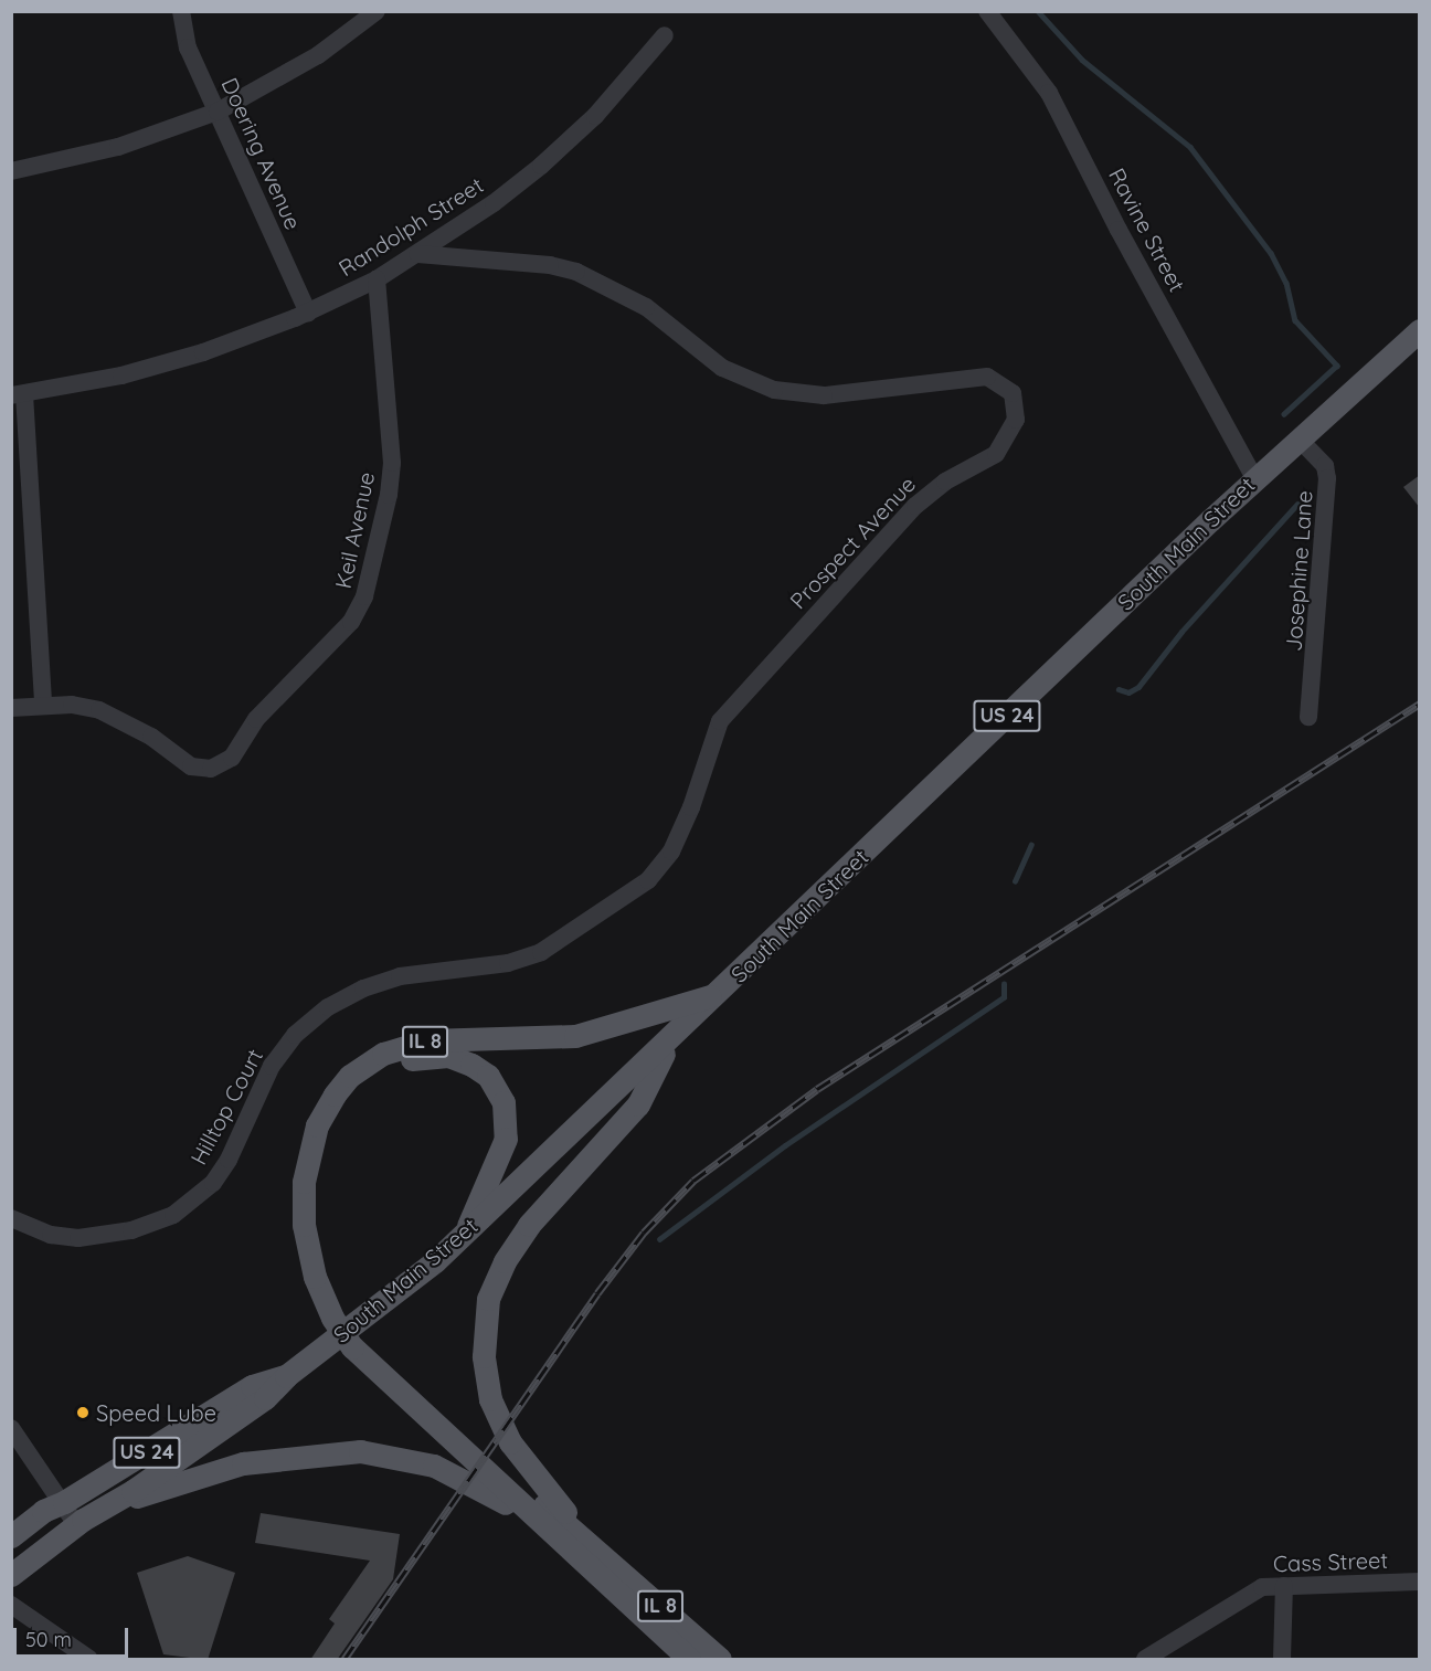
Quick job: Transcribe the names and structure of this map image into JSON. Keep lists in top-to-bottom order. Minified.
{"streets":{"main road":["South Main Street","US 24","IL 8"],"street":["Doering Avenue","Randolph Street","Ravine Street","Keil Avenue","Prospect Avenue","Josephine Lane","Hilltop Court","Cass Street"]},"crossings":[["Doering Avenue","Randolph Street"],["Randolph Street","Keil Avenue"],["Randolph Street","Prospect Avenue"],["Ravine Street","South Main Street"],["Prospect Avenue","Hilltop Court"],["South Main Street","Josephine Lane"],["South Main Street","US 24"],["South Main Street","IL 8"],["Josephine Lane","US 24"]],"places":["Speed Lube"],"scale_bar":"50 m"}
